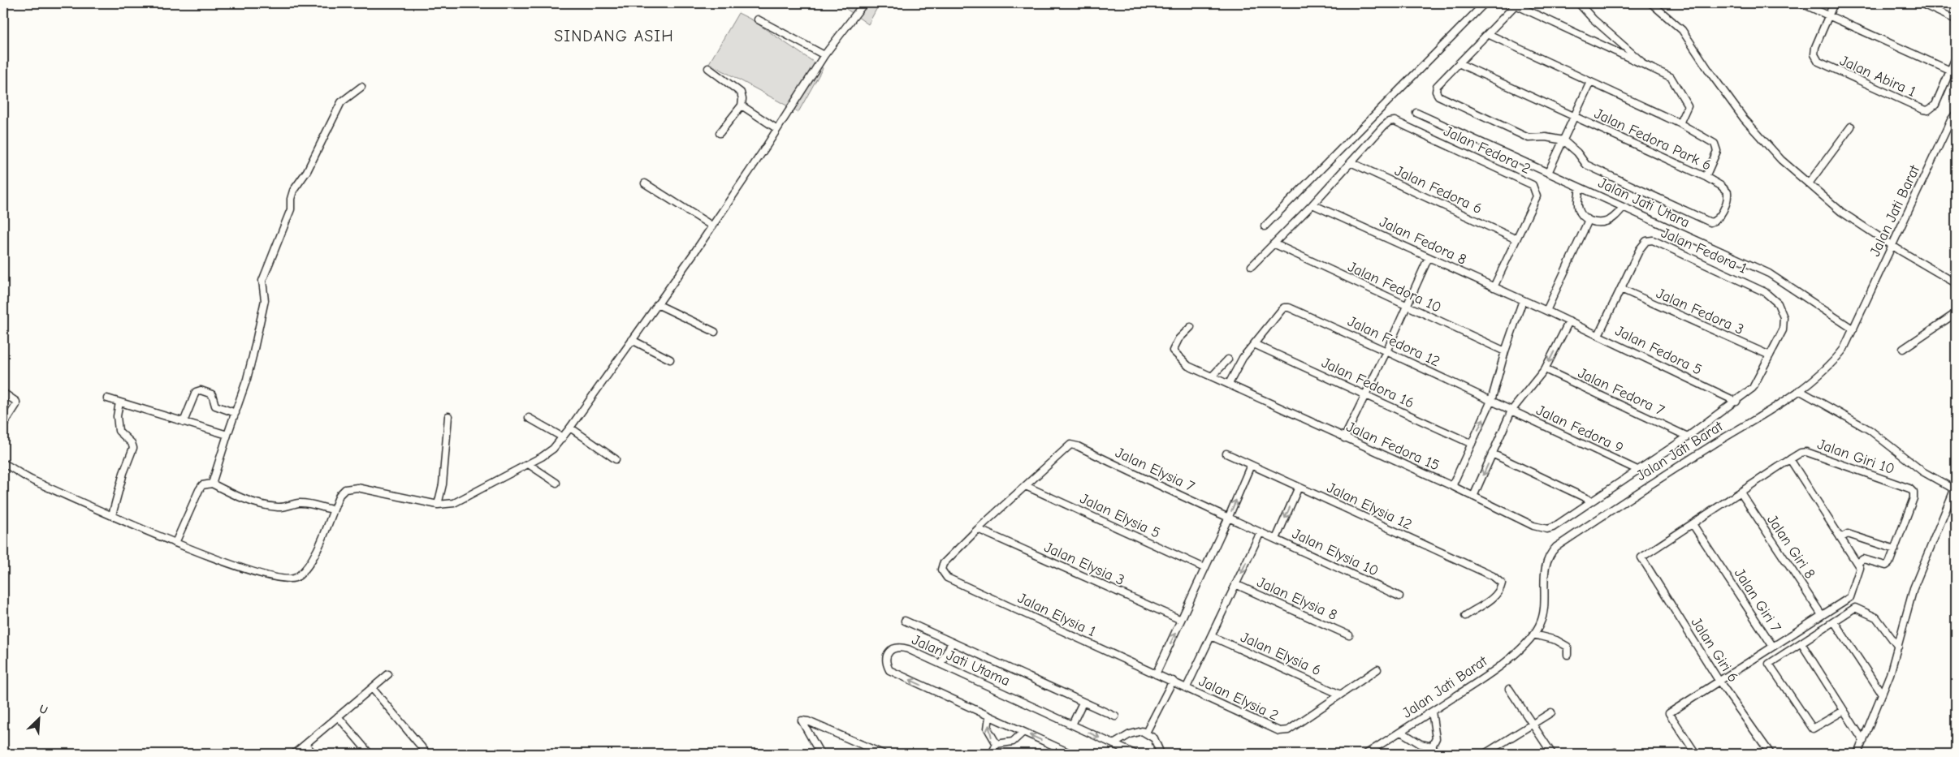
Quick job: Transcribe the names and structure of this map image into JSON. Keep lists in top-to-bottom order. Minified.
{"streets":{"street":["Jalan Abira 1","Jalan Fedora Park 6","Jalan Fedora 2","Jalan Fedora 6","Jalan Jati Utara","Jalan Jati Barat","Jalan Fedora 8","Jalan Fedora 1","Jalan Fedora 10","Jalan Fedora 3","Jalan Fedora 12","Jalan Fedora 5","Jalan Fedora 16","Jalan Fedora 7","Jalan Fedora 9","Jalan Fedora 15","Jalan Giri 10","Jalan Elysia 7","Jalan Elysia 12","Jalan Elysia 5","Jalan Giri 8","Jalan Elysia 10","Jalan Elysia 3","Jalan Elysia 8","Jalan Giri 7","Jalan Elysia 1","Jalan Giri 6","Jalan Elysia 6","Jalan Jati Utama","Jalan Elysia 2"]},"crossings":[["Jalan Fedora 2","Jalan Fedora 6"],["Jalan Fedora 2","Jalan Fedora 8"],["Jalan Jati Utara","Jalan Jati Barat"],["Jalan Fedora 8","Jalan Fedora 5"],["Jalan Fedora 1","Jalan Fedora 3"],["Jalan Fedora 1","Jalan Fedora 5"],["Jalan Fedora 12","Jalan Fedora 16"],["Jalan Fedora 12","Jalan Fedora 9"],["Jalan Giri 10","Jalan Giri 8"],["Jalan Giri 10","Jalan Giri 7"],["Jalan Giri 10","Jalan Giri 6"],["Jalan Elysia 7","Jalan Elysia 5"],["Jalan Elysia 7","Jalan Elysia 10"],["Jalan Elysia 3","Jalan Elysia 1"],["Jalan Elysia 1","Jalan Elysia 2"],["Jalan Elysia 6","Jalan Elysia 2"]],"districts":["SINDANG ASIH"],"north":"top right"}
